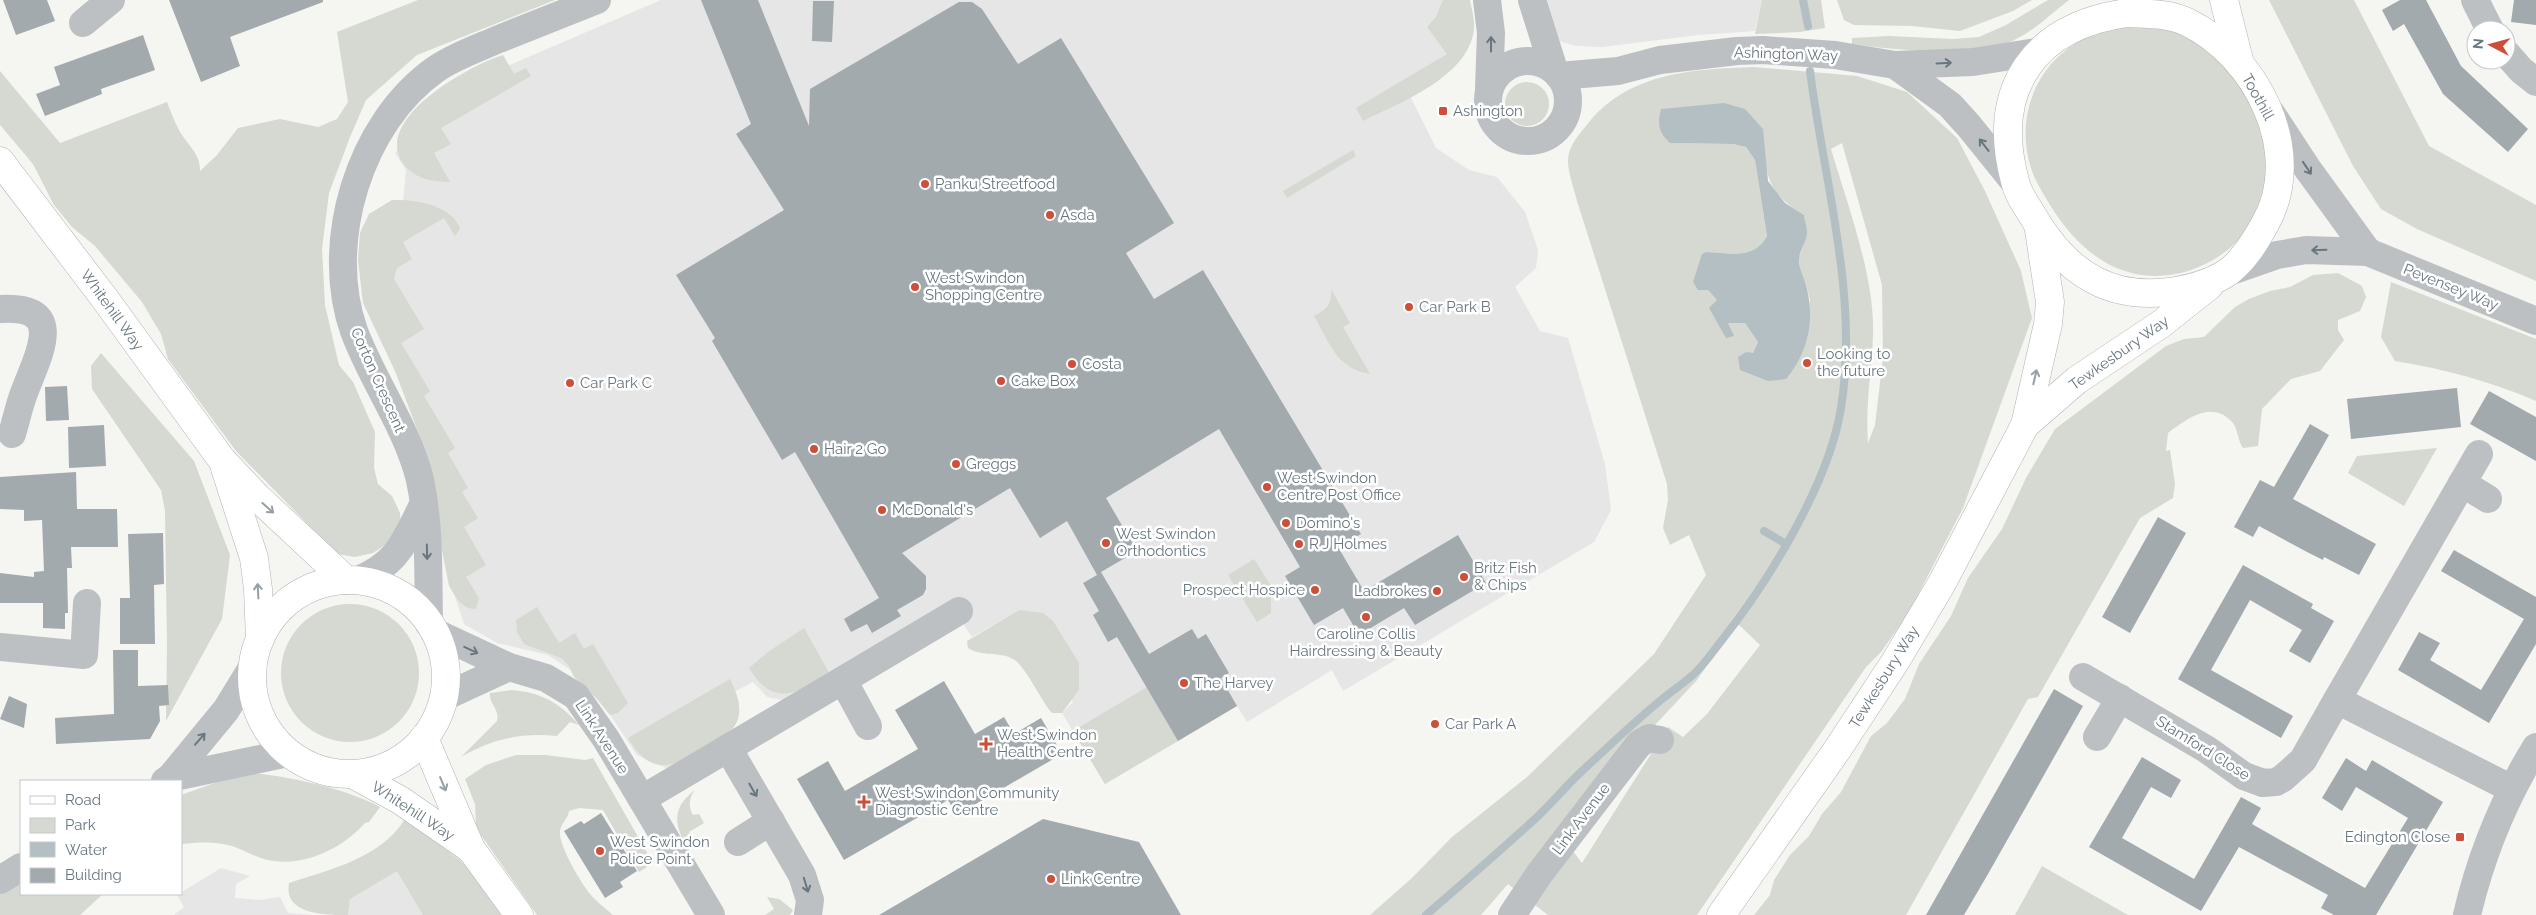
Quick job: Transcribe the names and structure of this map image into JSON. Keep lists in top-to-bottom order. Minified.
{"streets":{"main road":["Toothill","Whitehill Way","Tewkesbury Way"],"street":["Ashington Way","Pevensey Way","Corton Crescent","Link Avenue","Stamford Close"]},"crossings":[["Ashington Way","Toothill"],["Toothill","Pevensey Way"],["Toothill","Tewkesbury Way"],["Pevensey Way","Tewkesbury Way"],["Corton Crescent","Link Avenue"]],"one_way":["Pevensey Way"],"places":{"transit":["Ashington","Edington Close"],"other":["Panku Streetfood","Asda","West Swindon Shopping Centre","Car Park B","Looking to the future","Costa","Cake Box","Car Park C","Hair 2 Go","Greggs","West Swindon Centre Post Office","McDonald's","Domino's","West Swindon Orthodontics","R J Holmes","Britz Fish & Chips","Prospect Hospice","Ladbrokes","Caroline Collis Hairdressing & Beauty","The Harvey","Car Park A","West Swindon Police Point","Link Centre"],"health":["West Swindon Health Centre","West Swindon Community Diagnostic Centre"]},"legend":["Road","Park","Water","Building"],"north":"left"}
